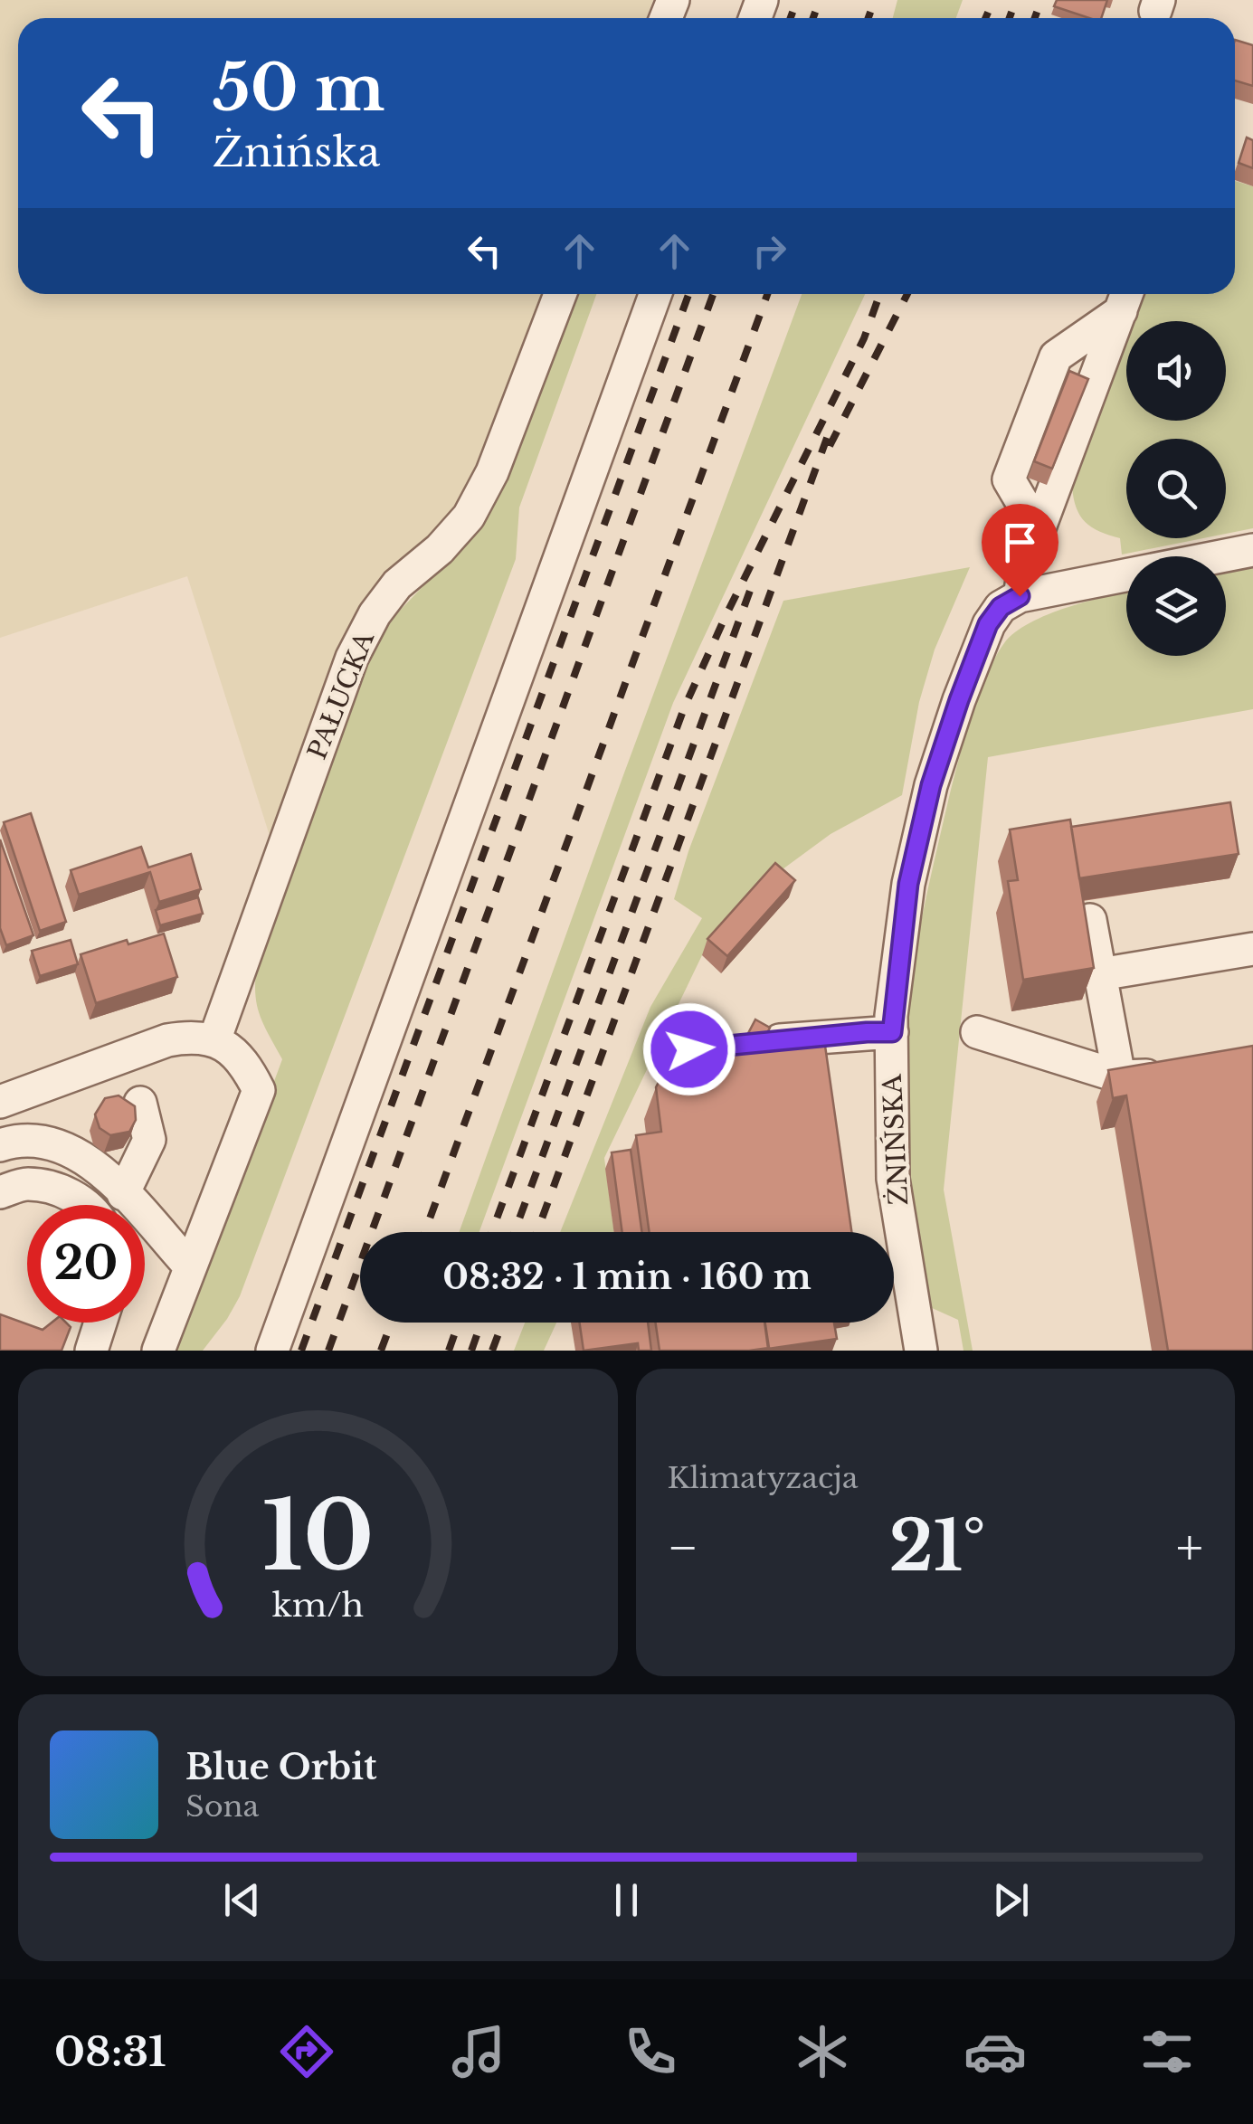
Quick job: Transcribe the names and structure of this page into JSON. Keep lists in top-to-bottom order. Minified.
{"streets":{"street":["PAŁUCKA","ŻNIŃSKA"]},"page":{"turn":["50 m","Żnińska"],"limit":"20","trip":"08:32 · 1 min · 160 m","tile":"Klimatyzacja","heat":["−","21°","+"],"song":["Blue Orbit","Sona"],"tabs":"08:31","gauge":["10","km/h"]}}
